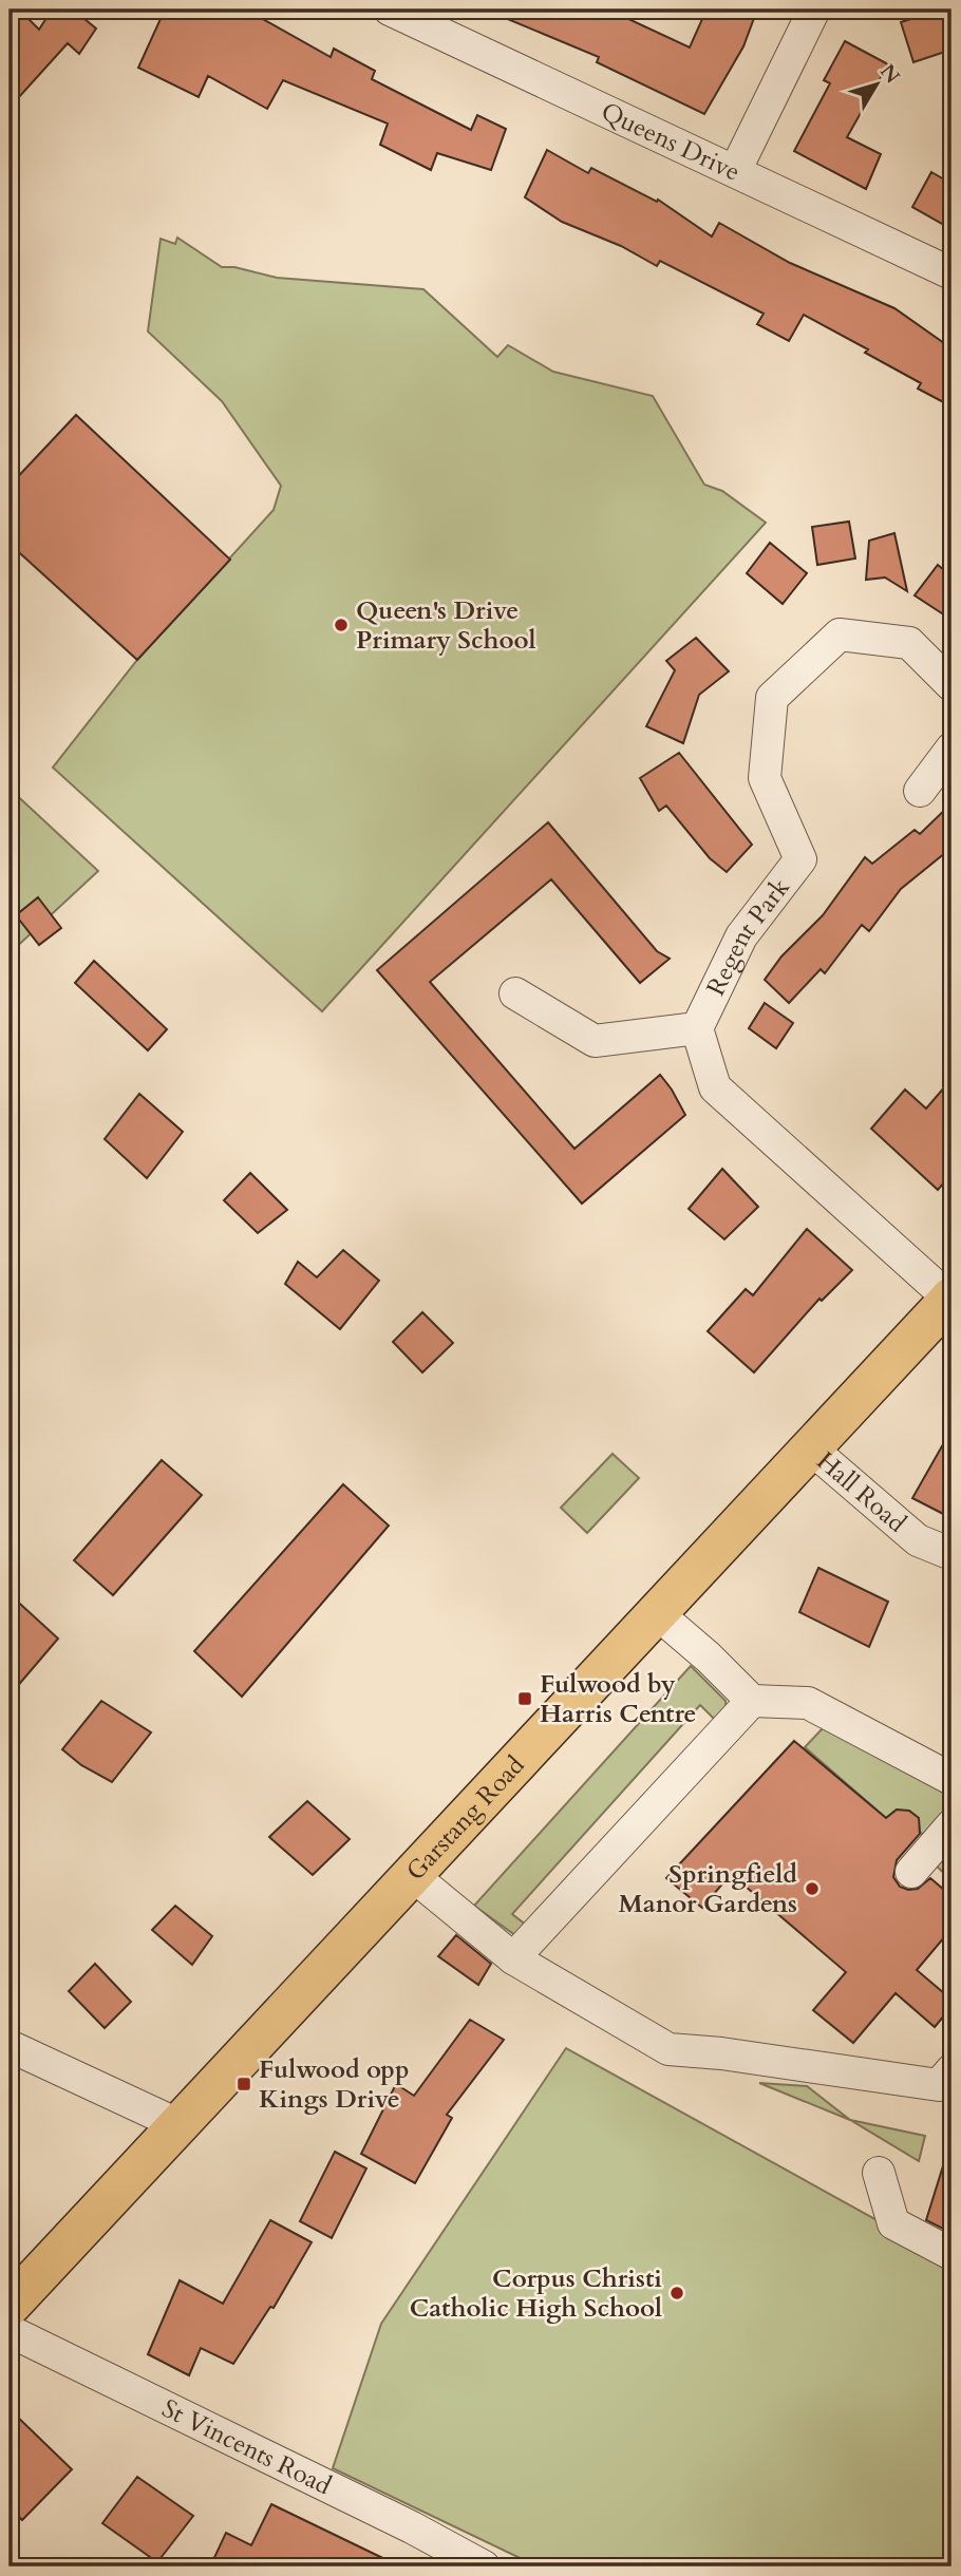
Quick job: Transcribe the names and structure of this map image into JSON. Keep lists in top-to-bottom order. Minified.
{"streets":{"highway":["Garstang Road"],"street":["Queens Drive","Regent Park","Hall Road","St Vincents Road"]},"crossings":[["Regent Park","Garstang Road"],["Hall Road","Garstang Road"]],"places":{"other":["Queen's Drive Primary School","Springfield Manor Gardens","Corpus Christi Catholic High School"],"transit":["Fulwood by Harris Centre","Fulwood opp Kings Drive"]},"north":"top right"}
